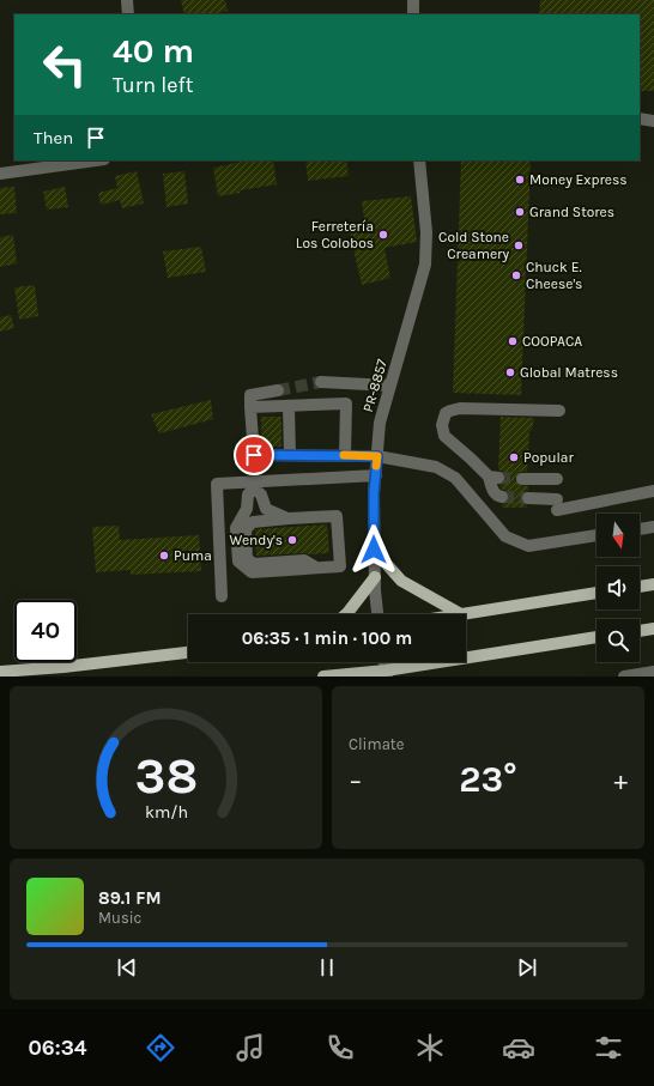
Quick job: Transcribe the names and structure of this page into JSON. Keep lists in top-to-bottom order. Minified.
{"streets":{"street":["PR-8857"]},"places":["Money Express","Grand Stores","Ferretería Los Colobos","Cold Stone Creamery","Chuck E. Cheese's","COOPACA","Global Matress","Popular","Wendy's","Puma"],"north":"bottom","page":{"turn":["40 m","Turn left"],"then":"Then","limit":"40","trip":"06:35 · 1 min · 100 m","tile":"Climate","heat":["−","23°","+"],"song":["89.1 FM","Music"],"tabs":"06:34","gauge":["38","km/h"]}}
